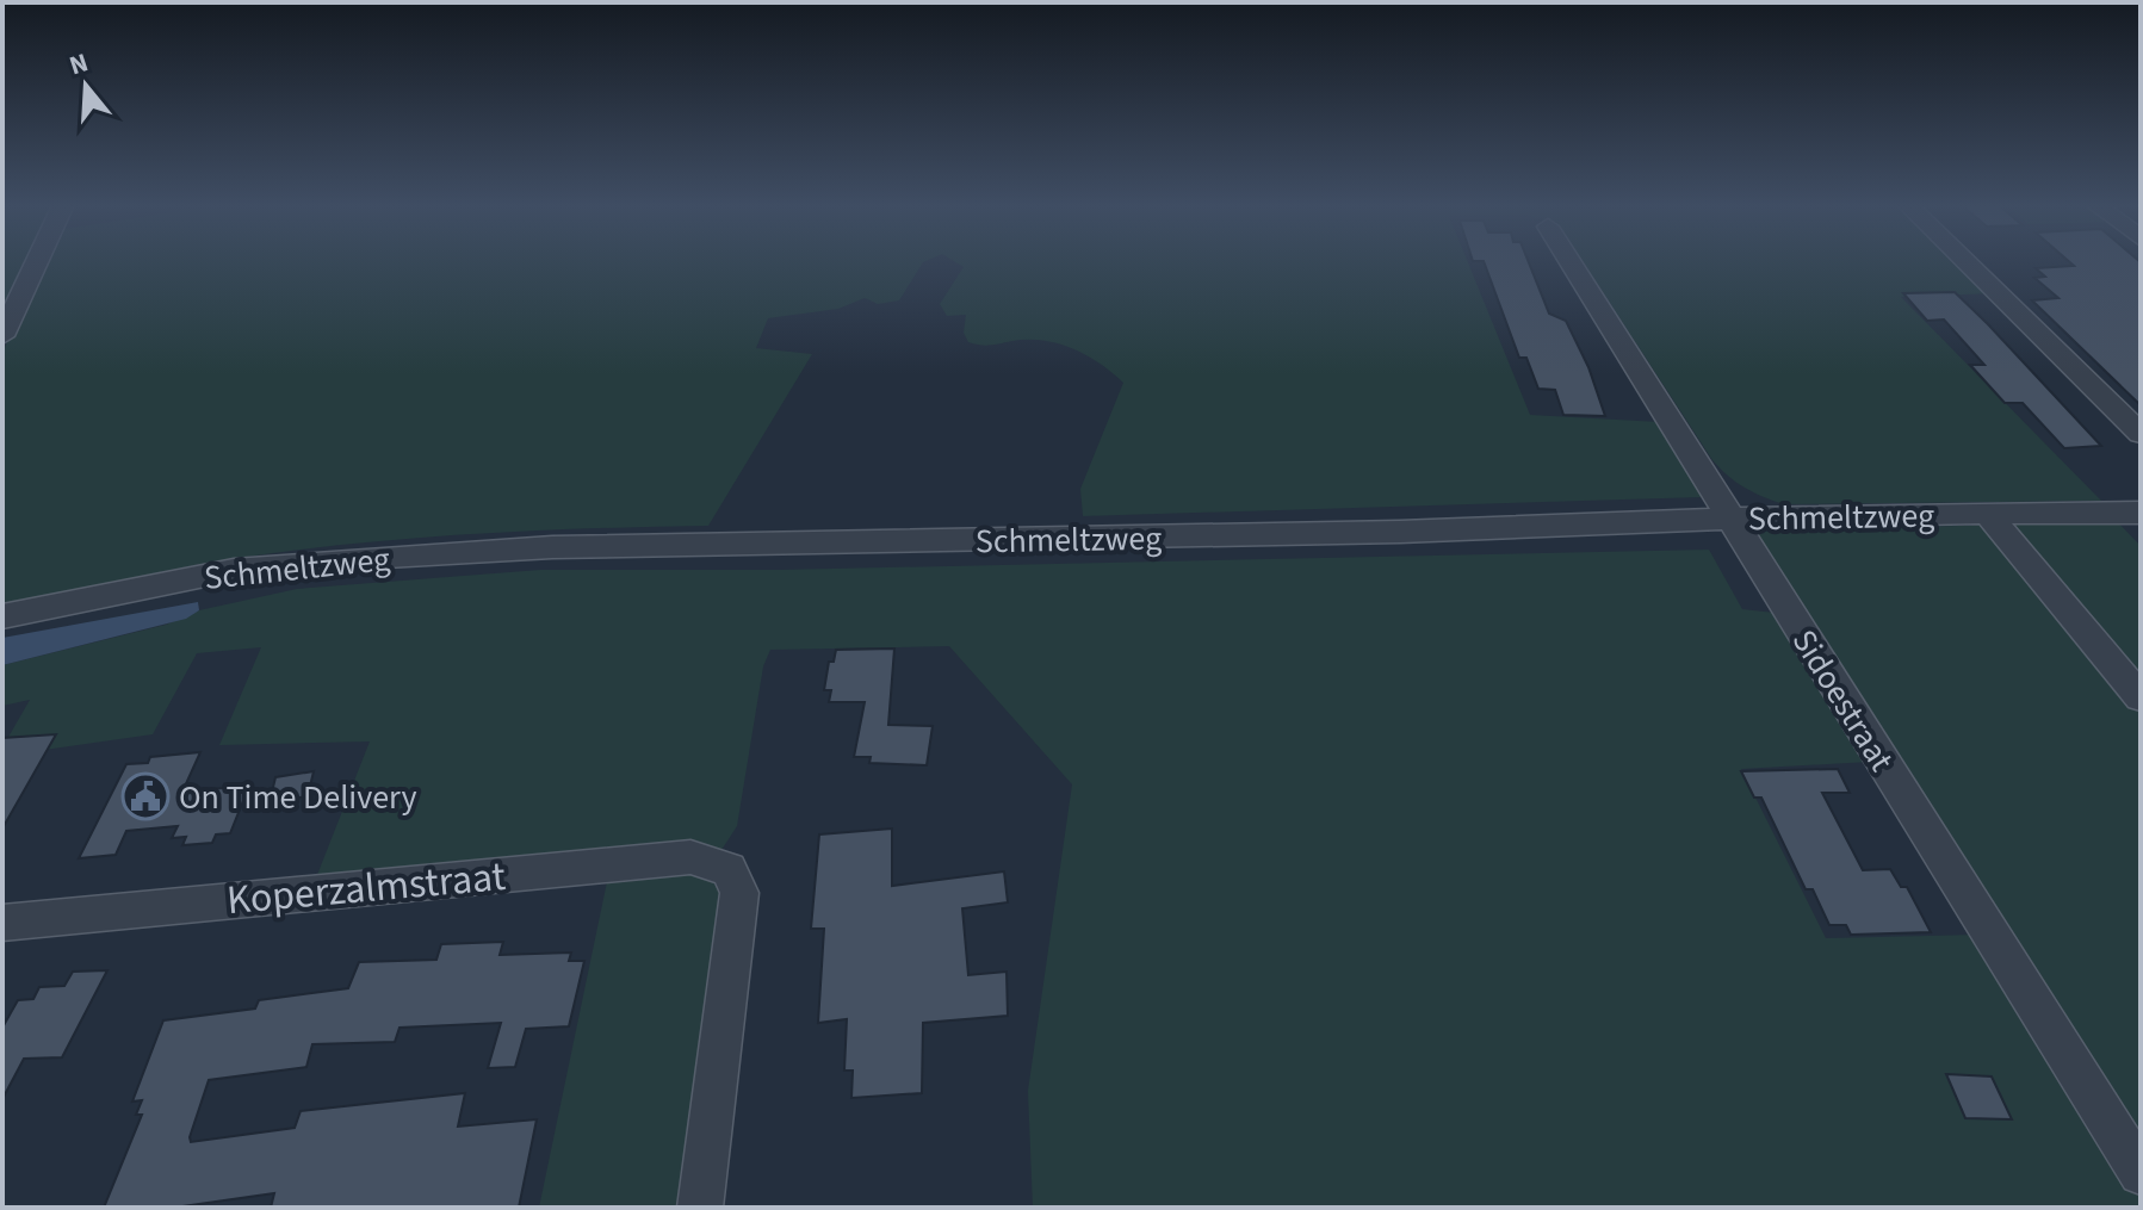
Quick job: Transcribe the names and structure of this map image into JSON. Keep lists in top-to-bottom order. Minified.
{"streets":{"street":["Schmeltzweg","Sidoestraat","Koperzalmstraat"]},"crossings":[["Schmeltzweg","Sidoestraat"]],"places":{"public building":["On Time Delivery"]},"north":"top"}
